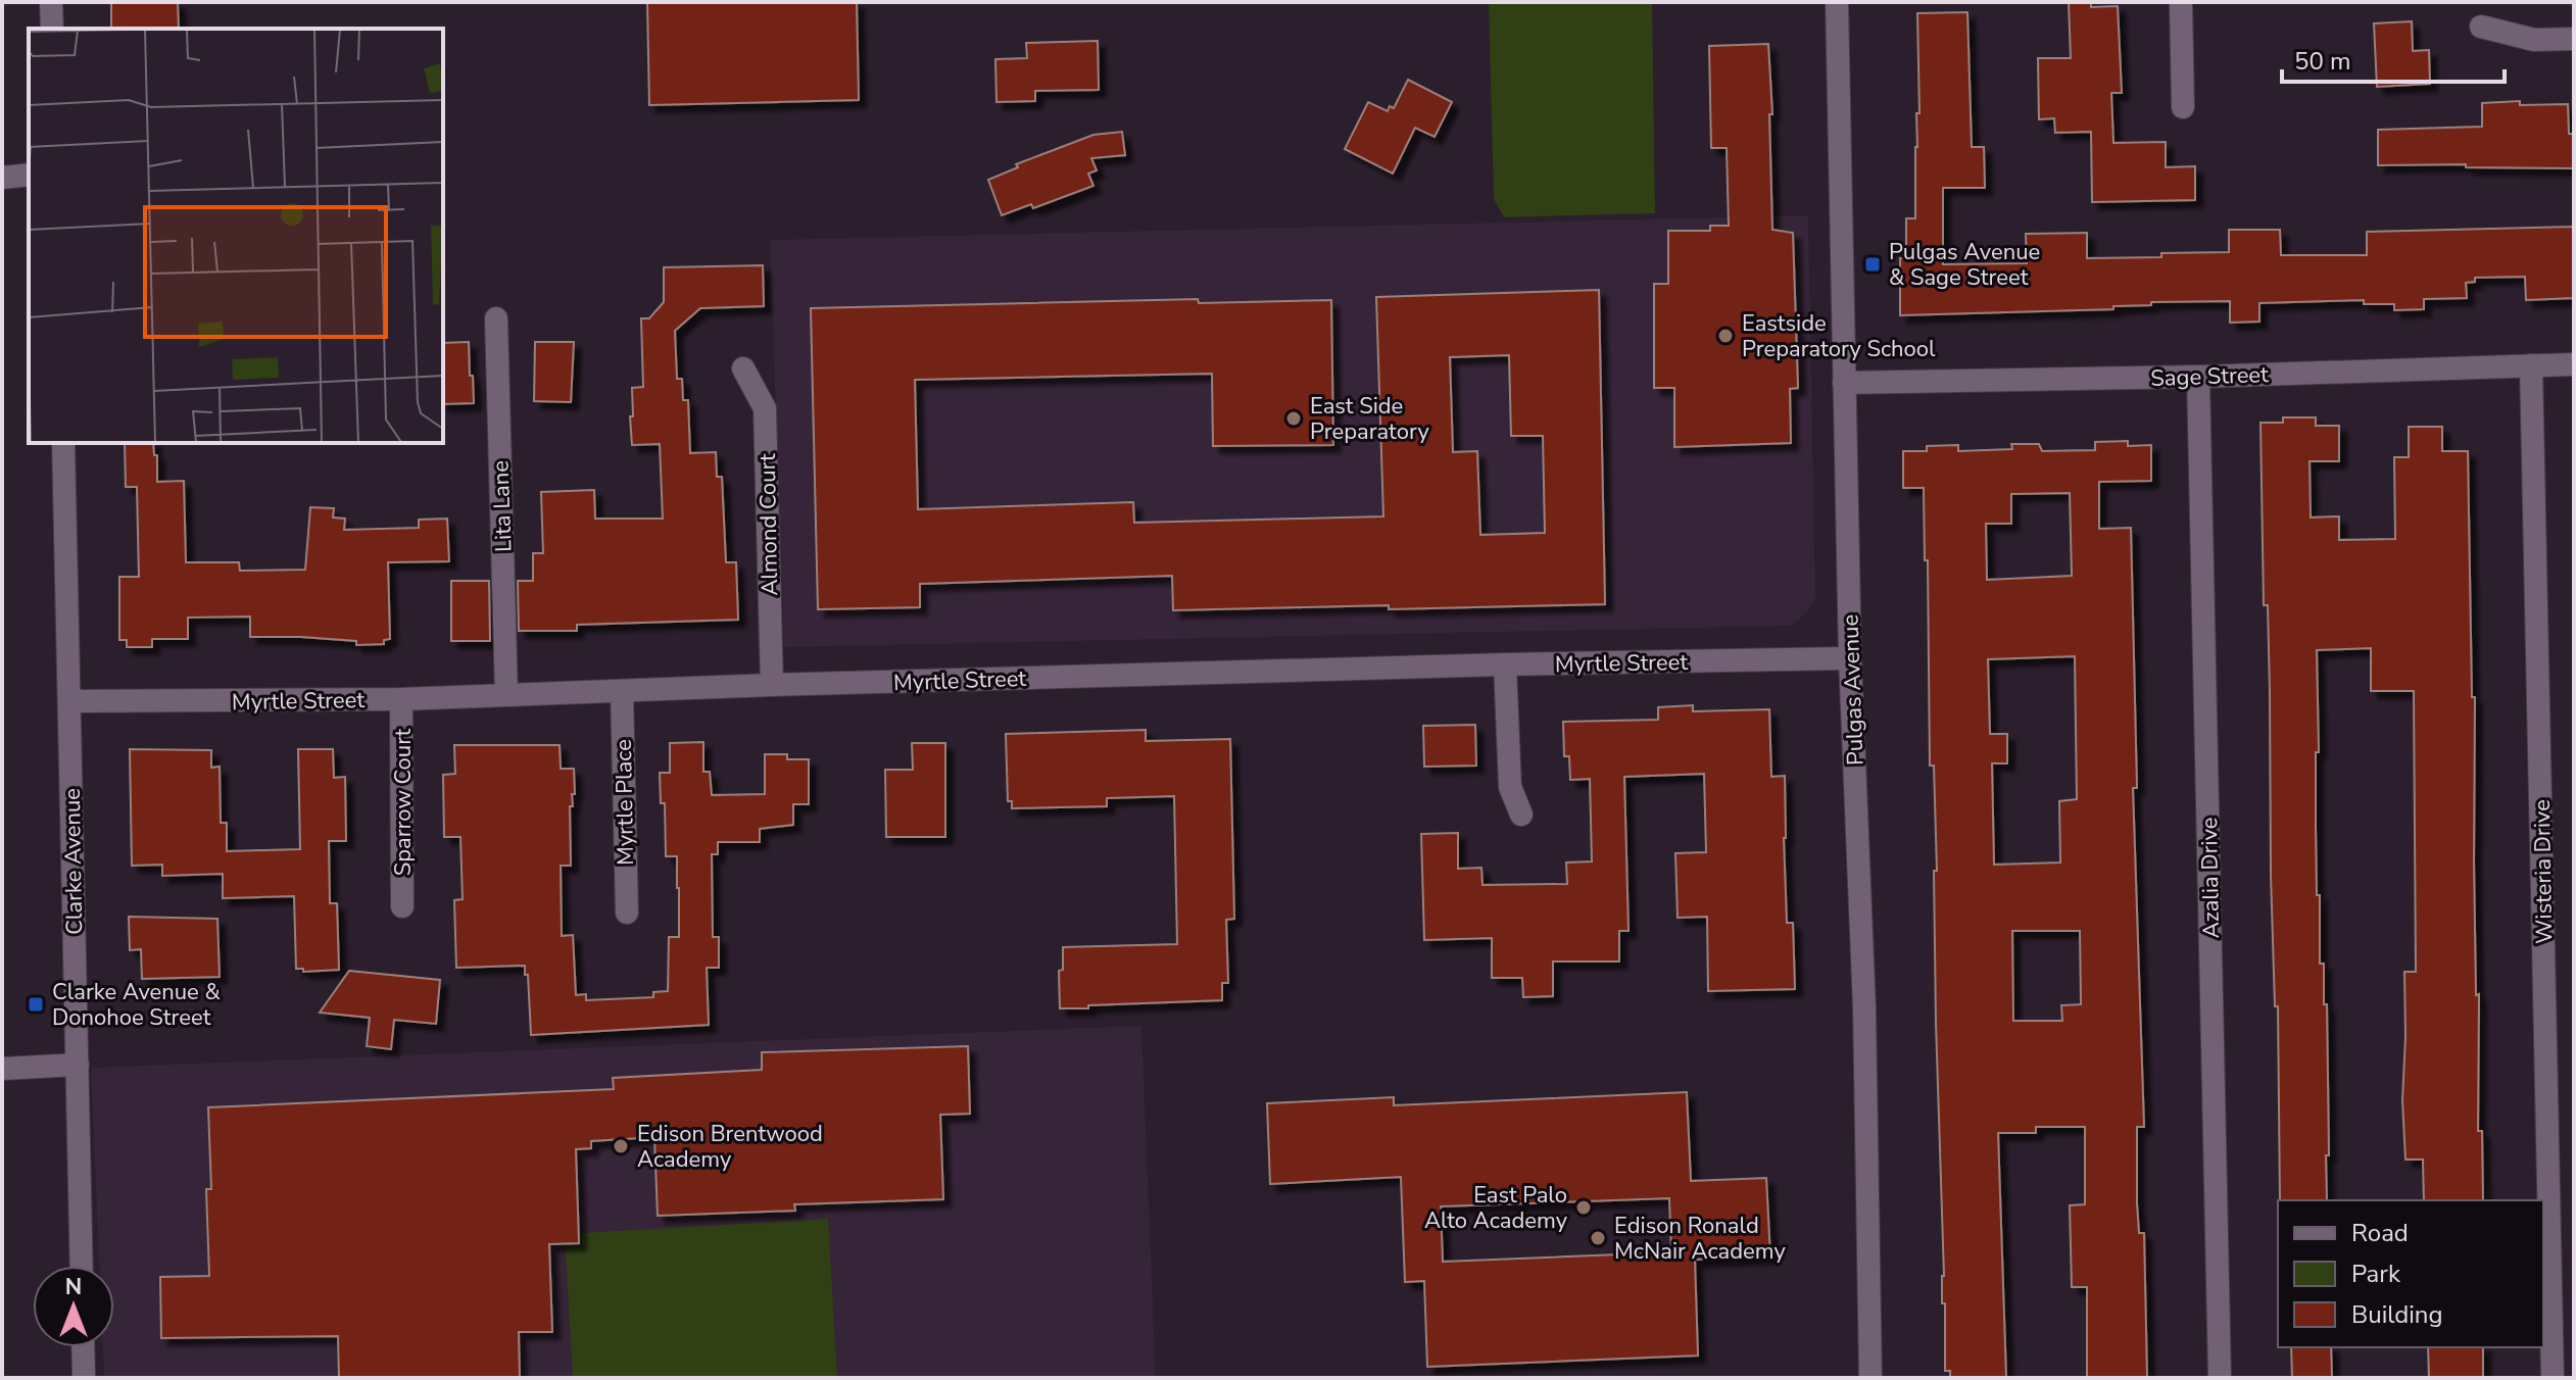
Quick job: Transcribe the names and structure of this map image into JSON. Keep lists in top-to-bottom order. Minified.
{"streets":{"street":["Sage Street","Lita Lane","Almond Court","Myrtle Street","Pulgas Avenue","Sparrow Court","Myrtle Place","Clarke Avenue","Wisteria Drive","Azalia Drive"]},"crossings":[["Sage Street","Pulgas Avenue"],["Sage Street","Wisteria Drive"],["Sage Street","Azalia Drive"],["Lita Lane","Myrtle Street"],["Almond Court","Myrtle Street"],["Myrtle Street","Pulgas Avenue"],["Myrtle Street","Sparrow Court"],["Myrtle Street","Myrtle Place"],["Myrtle Street","Clarke Avenue"]],"places":{"transit":["Pulgas Avenue & Sage Street","Clarke Avenue & Donohoe Street"],"other":["Eastside Preparatory School","East Side Preparatory","Edison Brentwood Academy","East Palo Alto Academy","Edison Ronald McNair Academy"]},"legend":["Road","Park","Building"],"scale_bar":"50 m","north":"top"}
